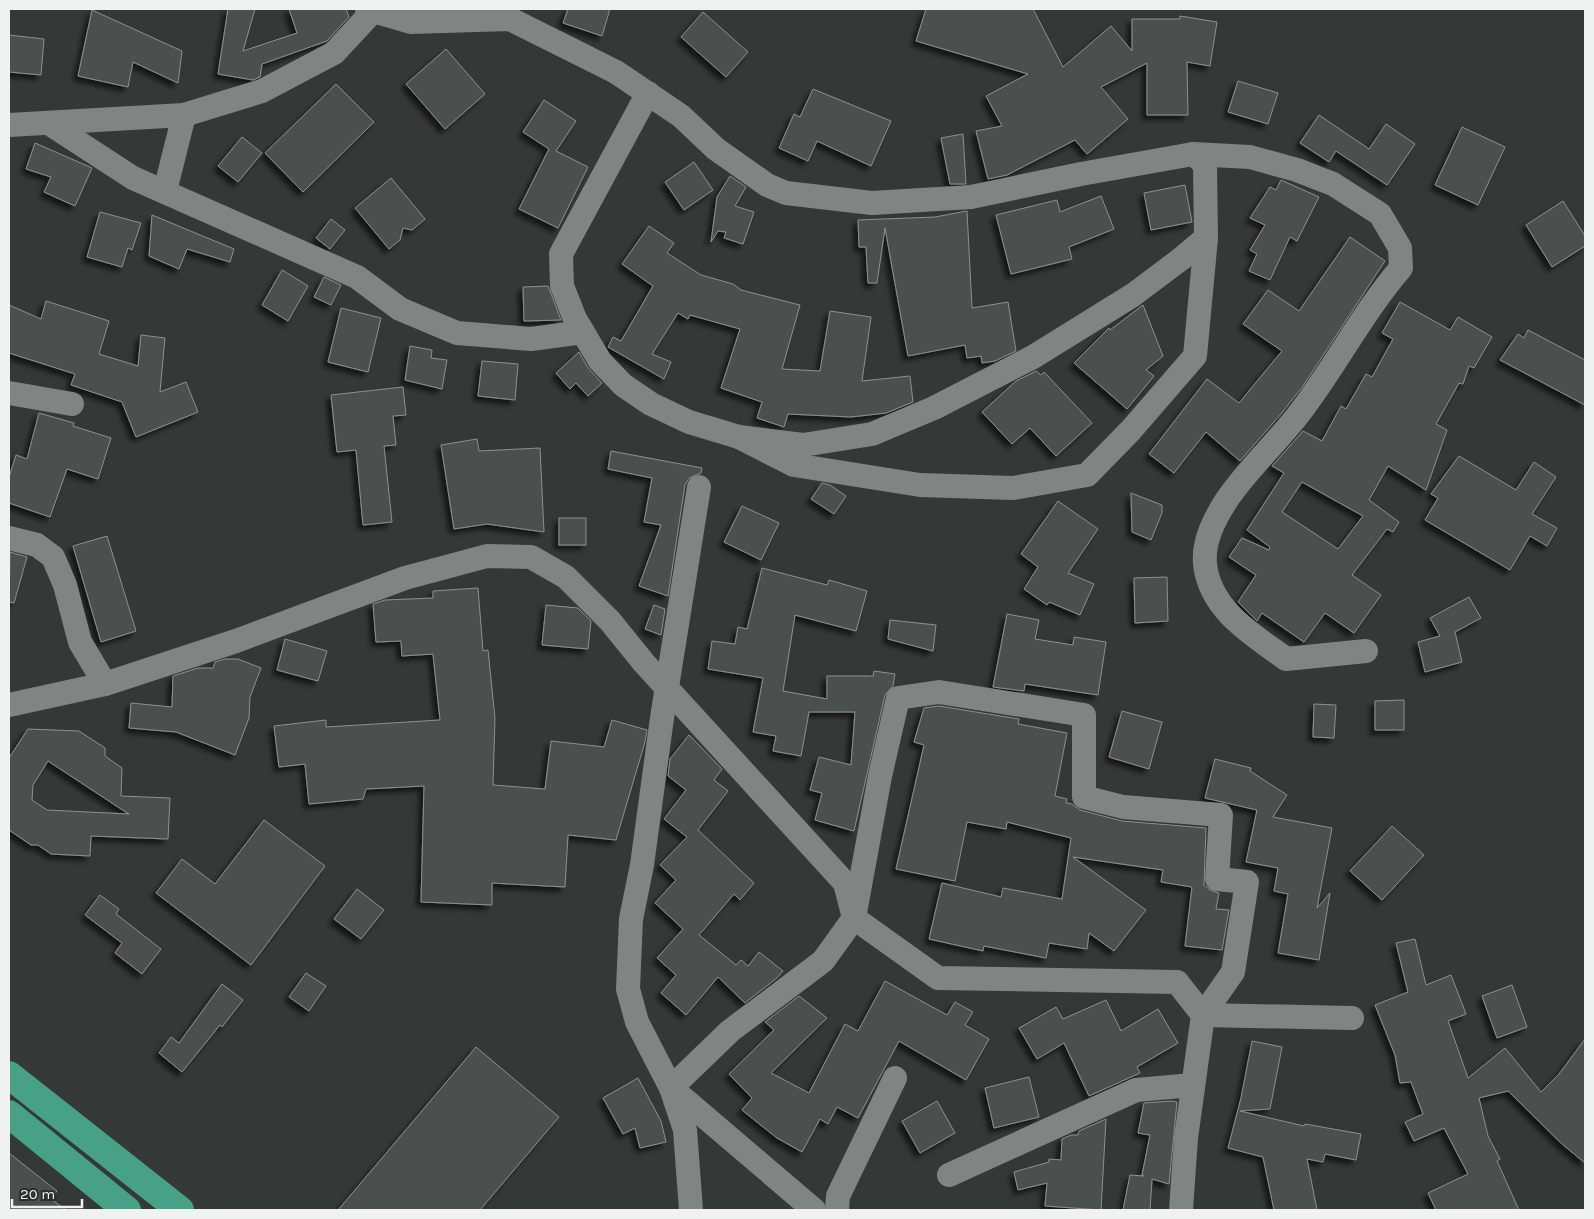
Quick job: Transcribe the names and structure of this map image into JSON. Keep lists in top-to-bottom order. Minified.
{"scale_bar":"20 m"}
